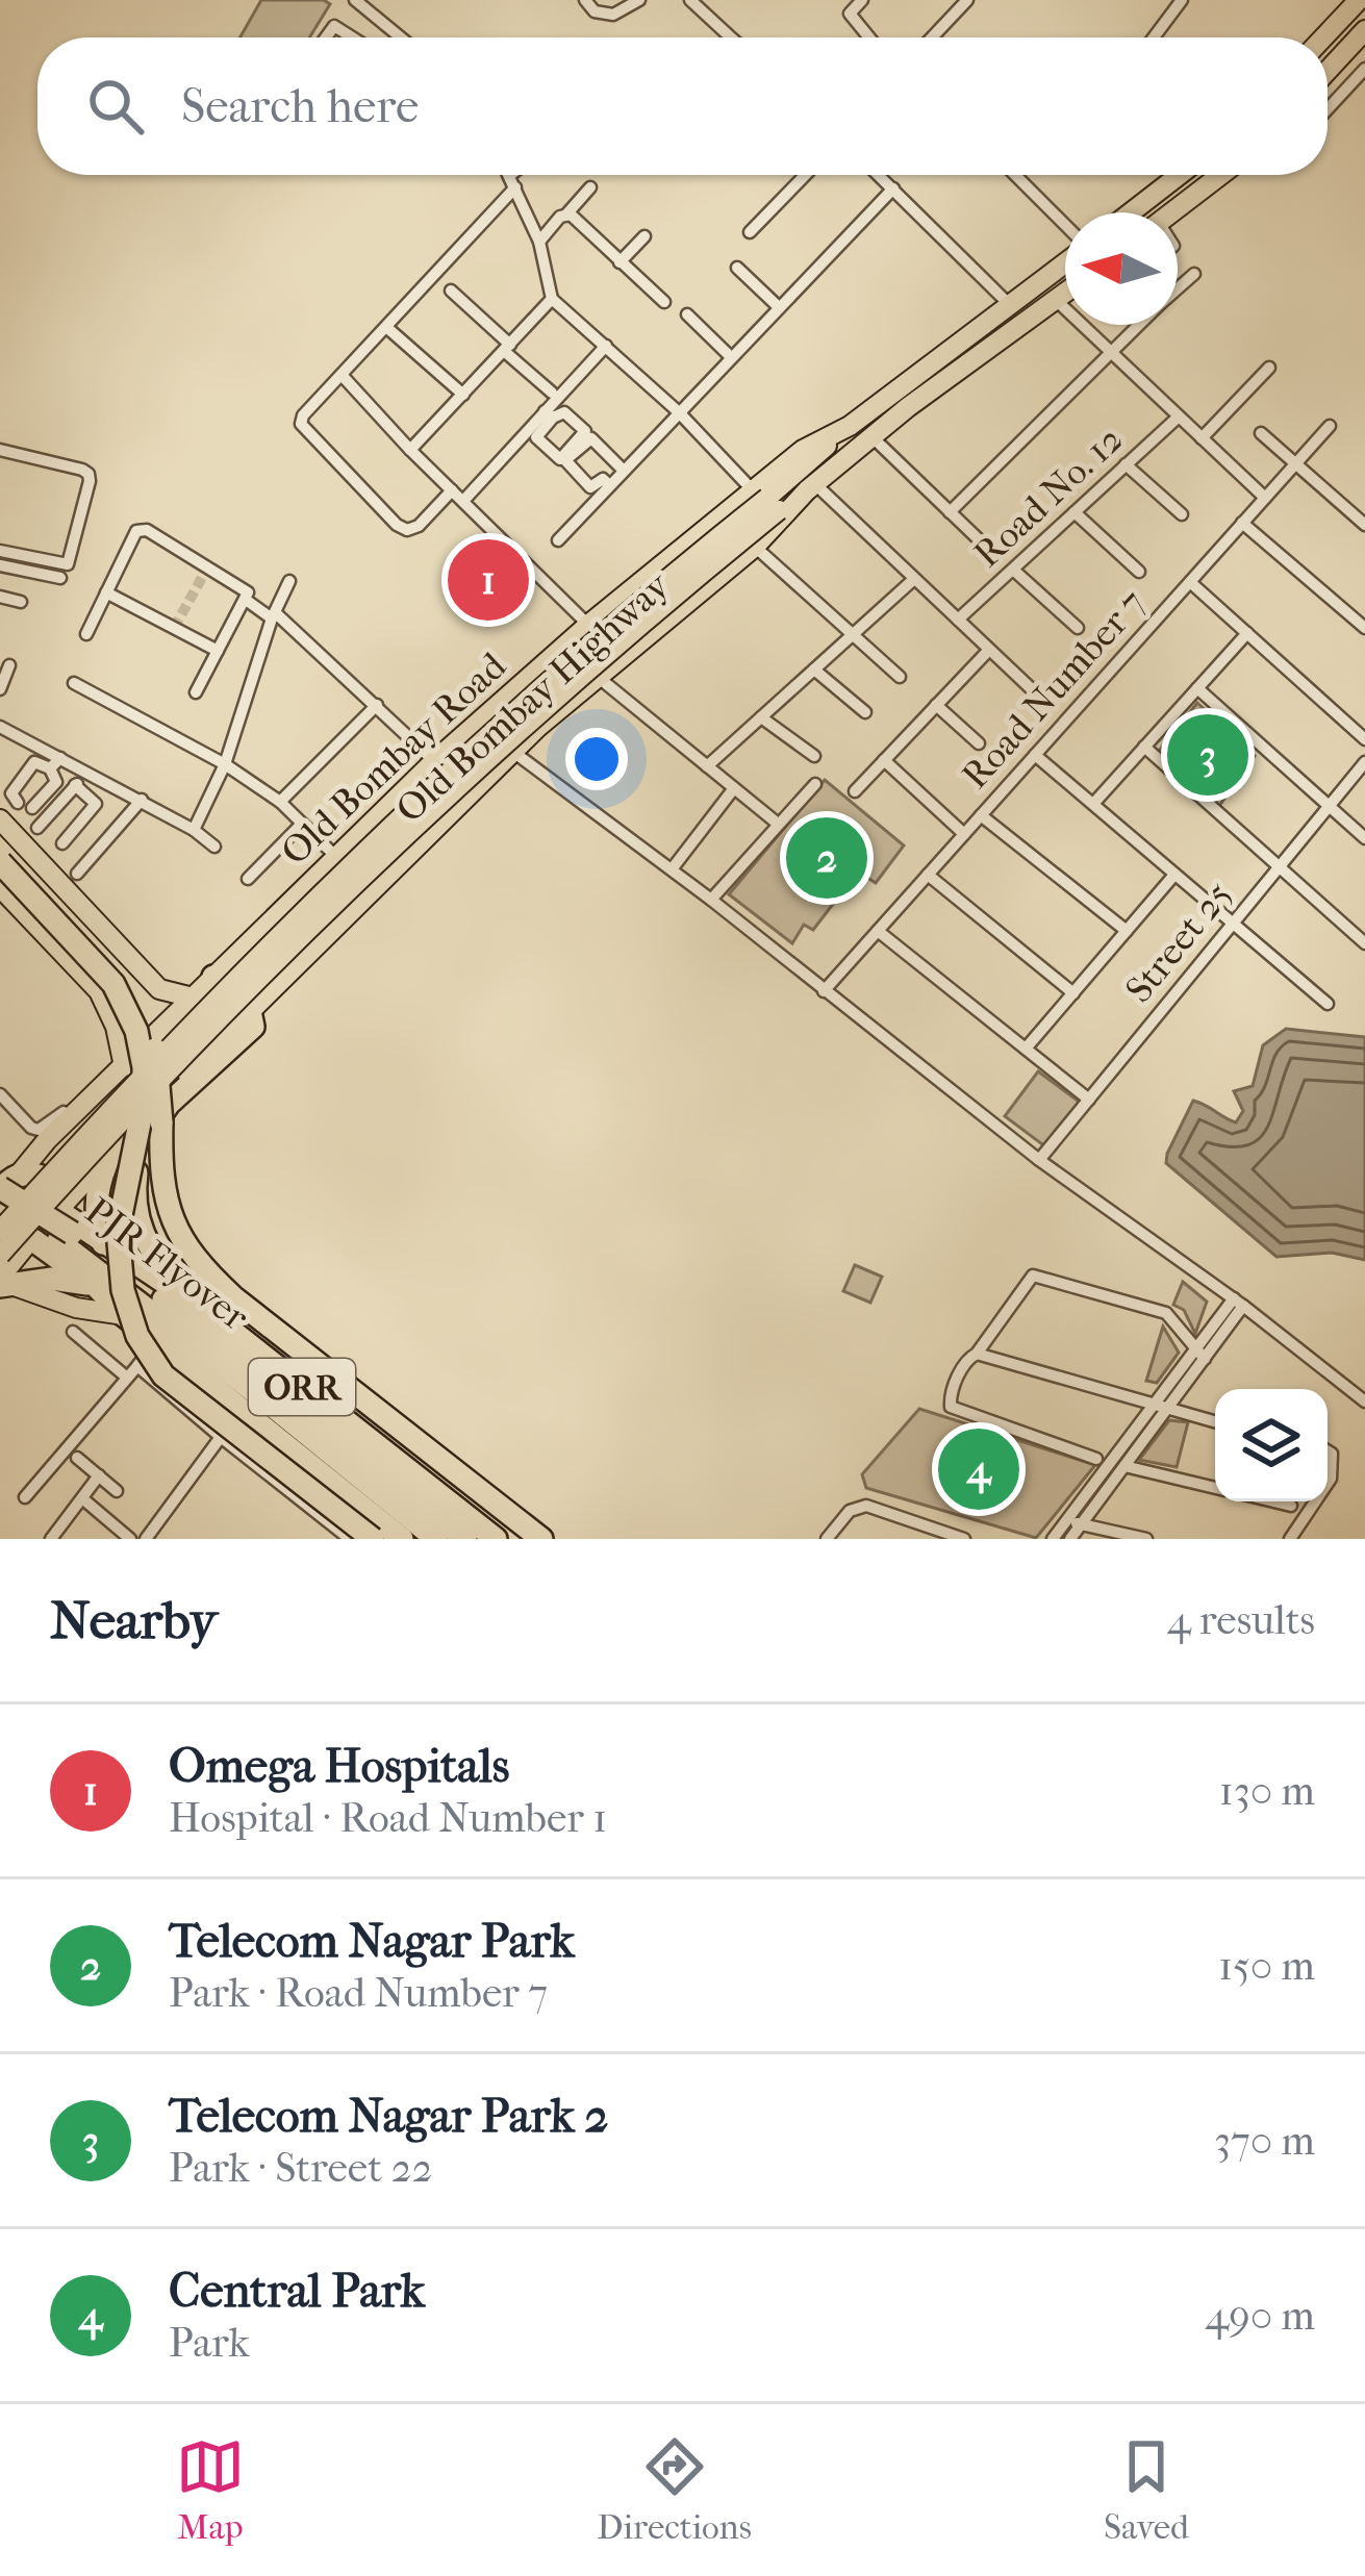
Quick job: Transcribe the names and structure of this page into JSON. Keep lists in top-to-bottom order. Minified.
{"streets":{"highway":["PJR Flyover","ORR"],"main road":["Old Bombay Highway","Old Bombay Road"],"street":["Road No. 12","Road Number 7","Street 25"]},"crossings":[["Old Bombay Highway","ORR"],["Old Bombay Road","PJR Flyover"]],"north":"left","page":{"search":"Search here","pins":["1","3","2","4"],"heading":["Nearby","4 results"],"list":[{"mark":"1","name":"Omega Hospitals","note":"Hospital · Road Number 1","value":"130 m"},{"mark":"2","name":"Telecom Nagar Park","note":"Park · Road Number 7","value":"150 m"},{"mark":"3","name":"Telecom Nagar Park 2","note":"Park · Street 22","value":"370 m"},{"mark":"4","name":"Central Park","note":"Park","value":"490 m"}],"nav":["Map","Directions","Saved"]}}
